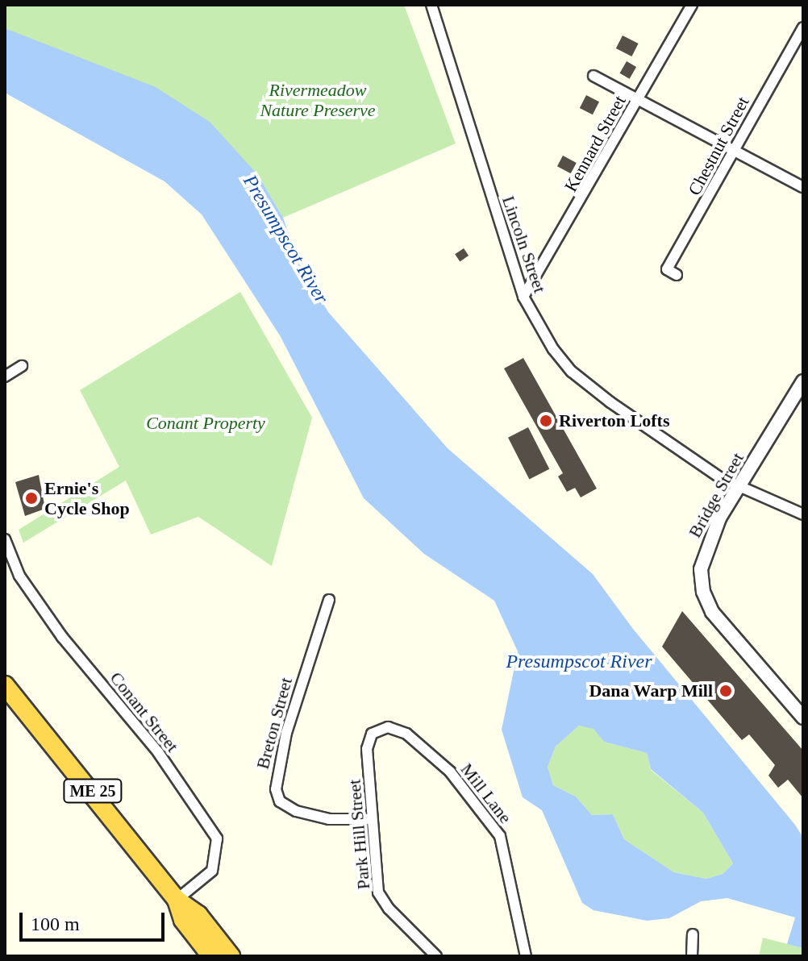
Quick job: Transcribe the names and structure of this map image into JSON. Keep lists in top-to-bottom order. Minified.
{"streets":{"highway":["ME 25"],"street":["Kennard Street","Chestnut Street","Lincoln Street","Bridge Street","Conant Street","Breton Street","Mill Lane","Park Hill Street"]},"crossings":[["Kennard Street","Lincoln Street"],["Lincoln Street","Bridge Street"],["Conant Street","ME 25"],["Breton Street","Park Hill Street"],["Mill Lane","Park Hill Street"]],"water":["Presumpscot River"],"parks":["Rivermeadow Nature Preserve","Conant Property"],"places":["Riverton Lofts","Ernie's Cycle Shop","Dana Warp Mill"],"scale_bar":"100 m"}
